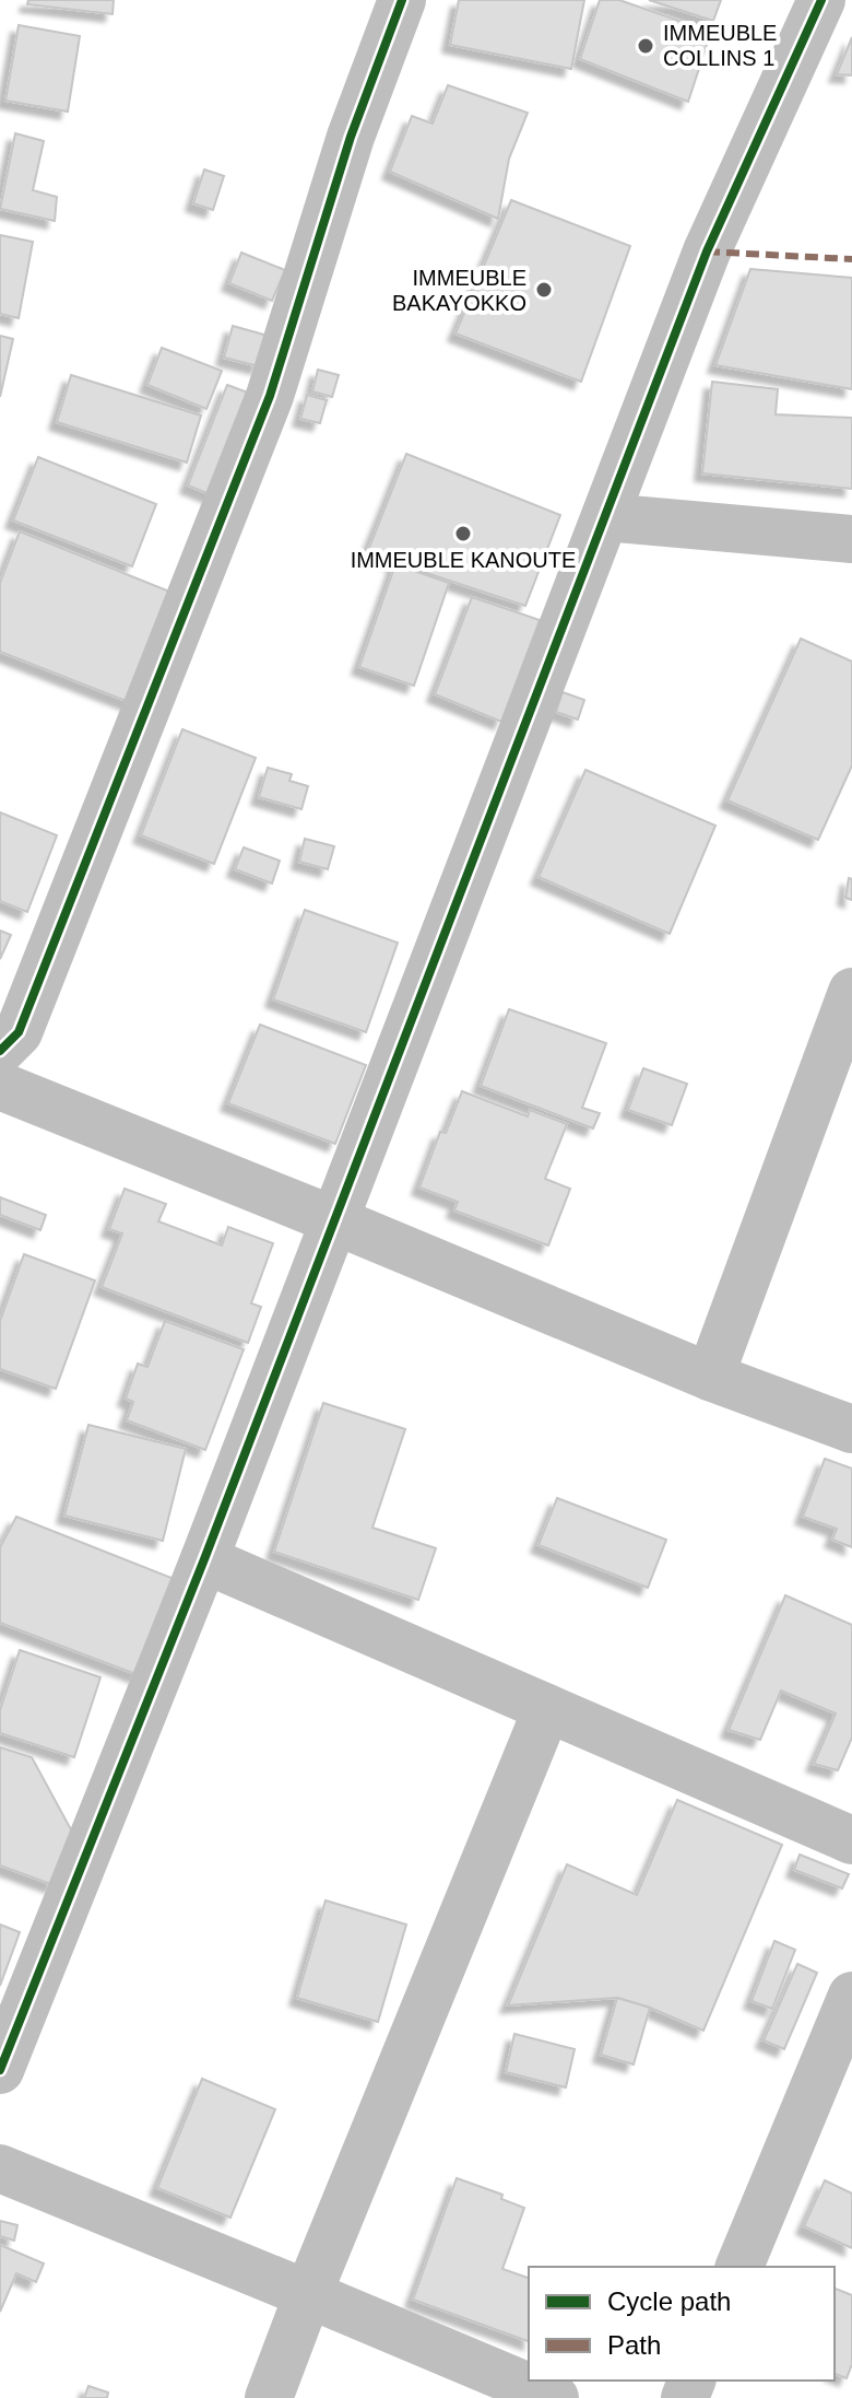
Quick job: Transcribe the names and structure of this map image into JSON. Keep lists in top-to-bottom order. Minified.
{"places":["IMMEUBLE COLLINS 1","IMMEUBLE BAKAYOKKO","IMMEUBLE KANOUTE"],"legend":["Cycle path","Path"]}
